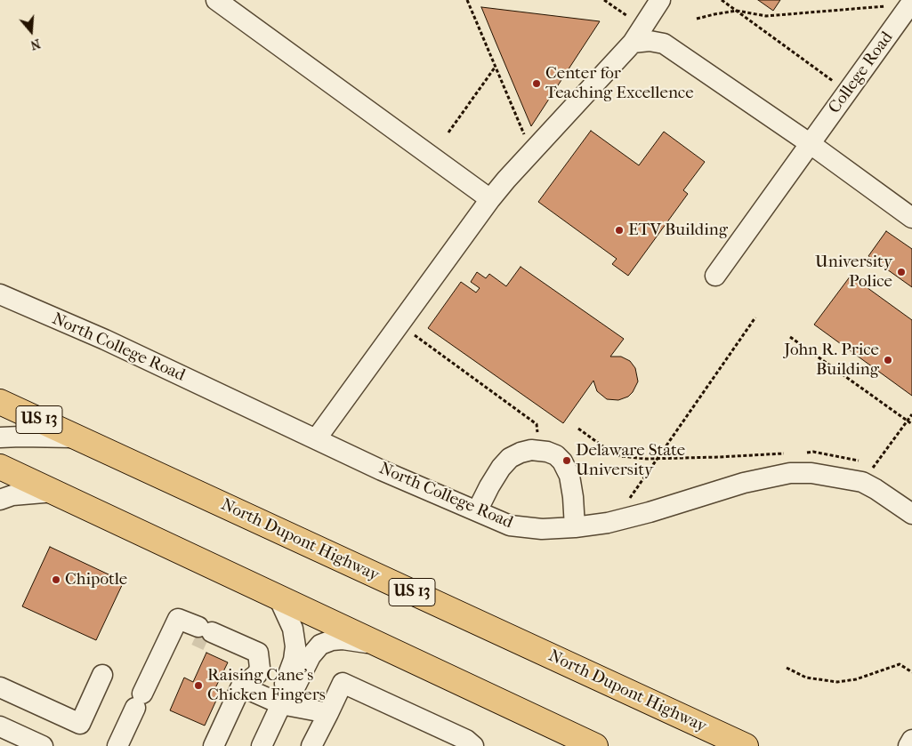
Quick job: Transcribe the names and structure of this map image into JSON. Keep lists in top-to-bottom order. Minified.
{"streets":{"highway":["US 13","North Dupont Highway"],"street":["College Road","North College Road"]},"places":["Center for Teaching Excellence","ETV Building","University Police","John R. Price Building","Delaware State University","Chipotle","Raising Cane's Chicken Fingers"],"north":"bottom"}
